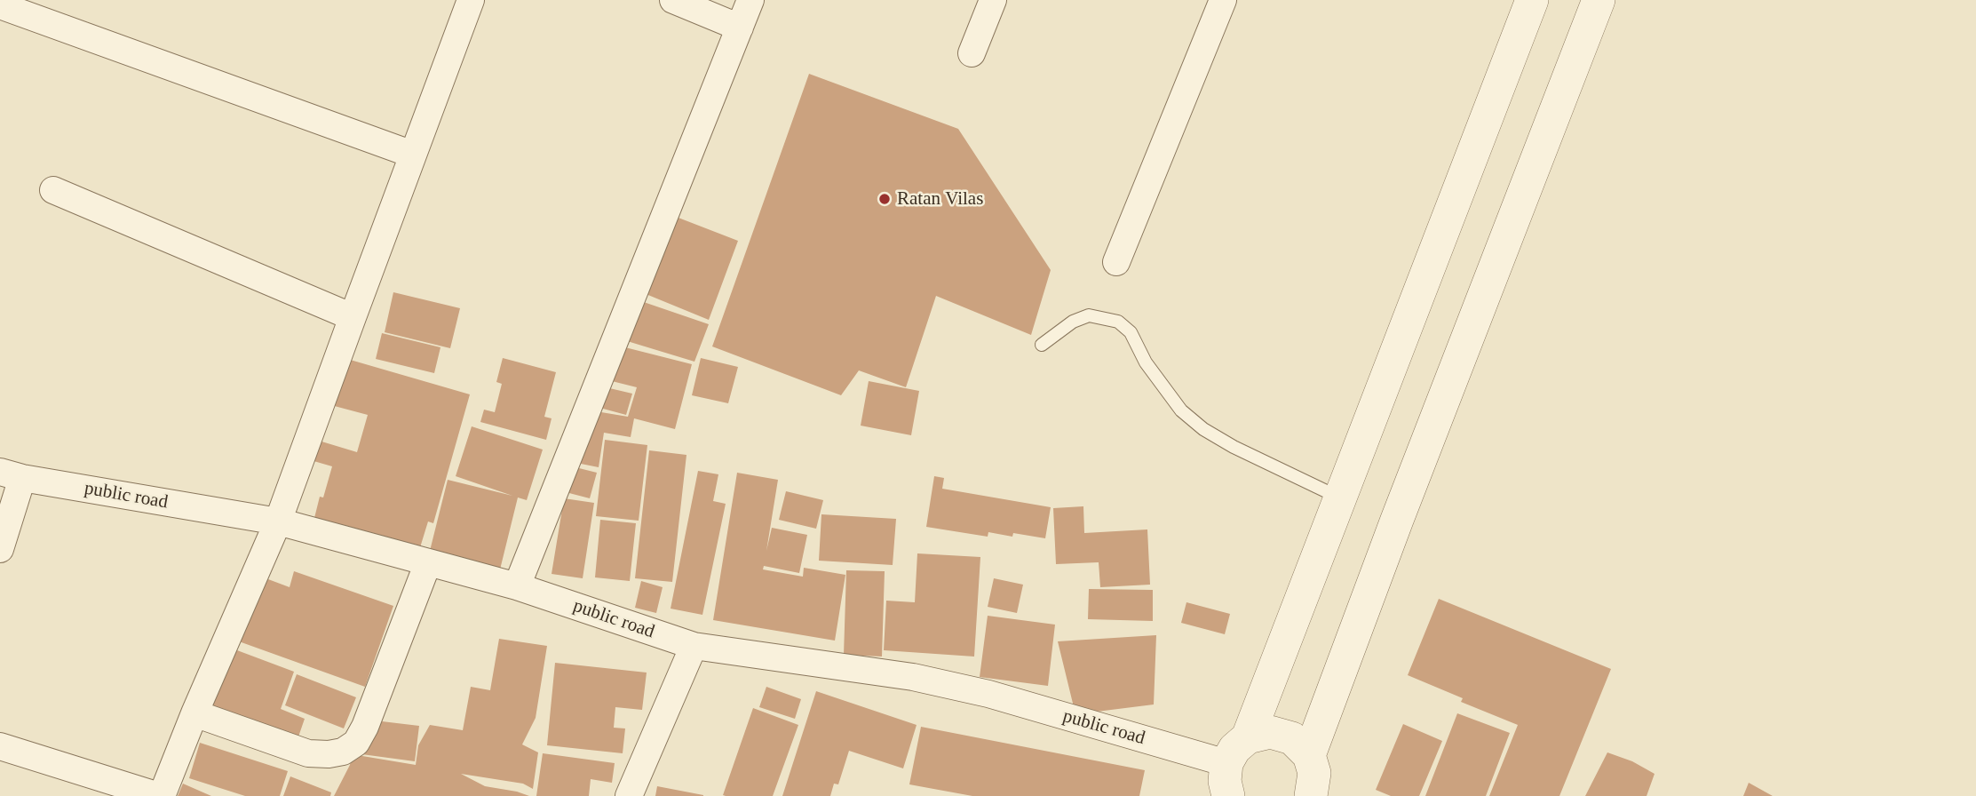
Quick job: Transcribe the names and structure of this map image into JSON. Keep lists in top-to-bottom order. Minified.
{"streets":{"street":["public road"]},"places":["Ratan Vilas"]}
